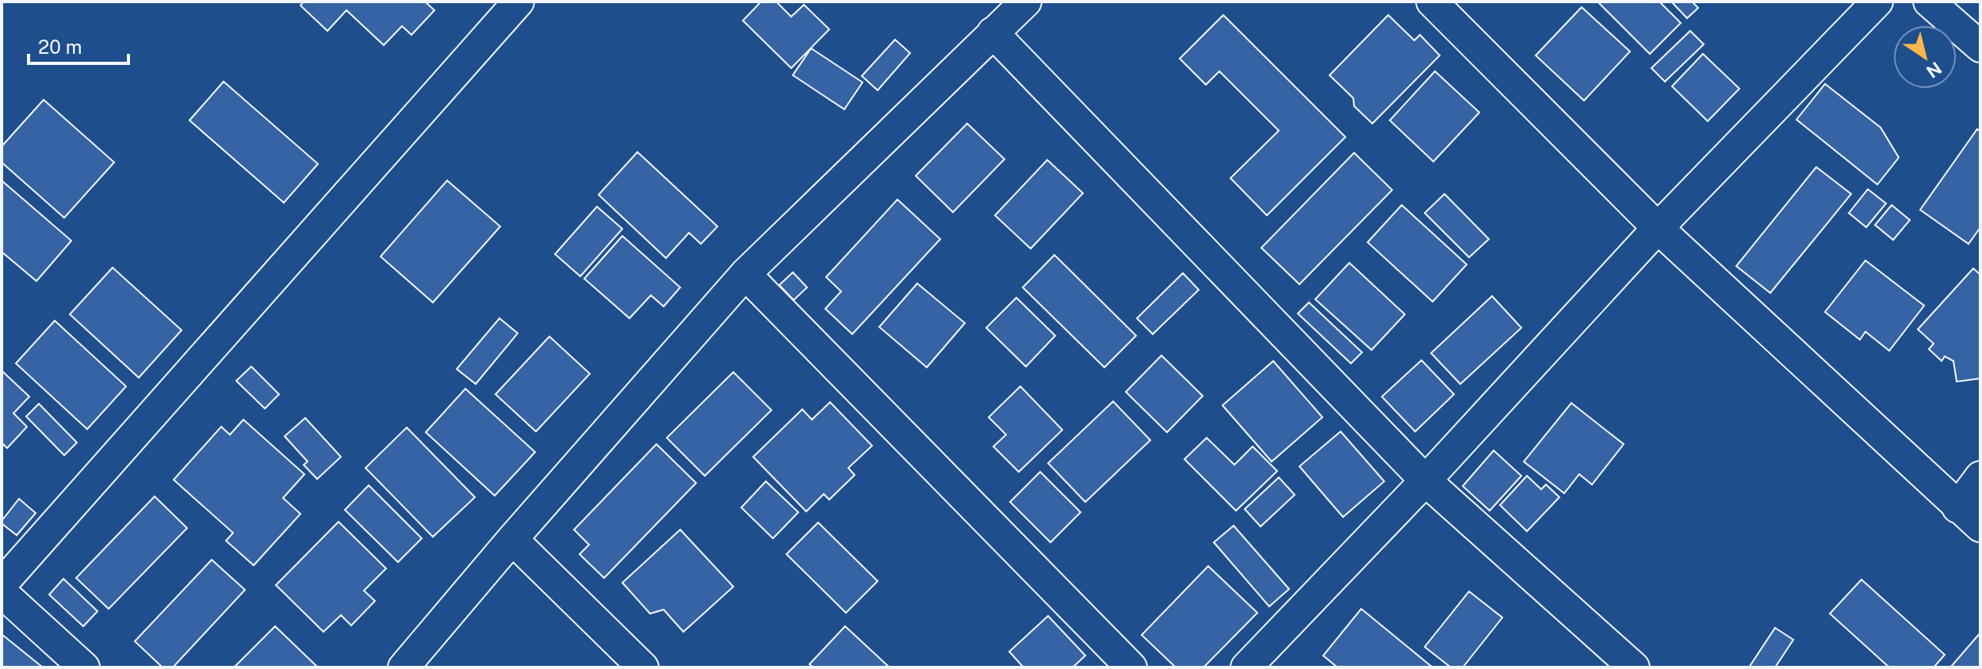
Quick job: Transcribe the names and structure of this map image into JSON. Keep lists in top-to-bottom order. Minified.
{"scale_bar":"20 m","north":"bottom right"}
